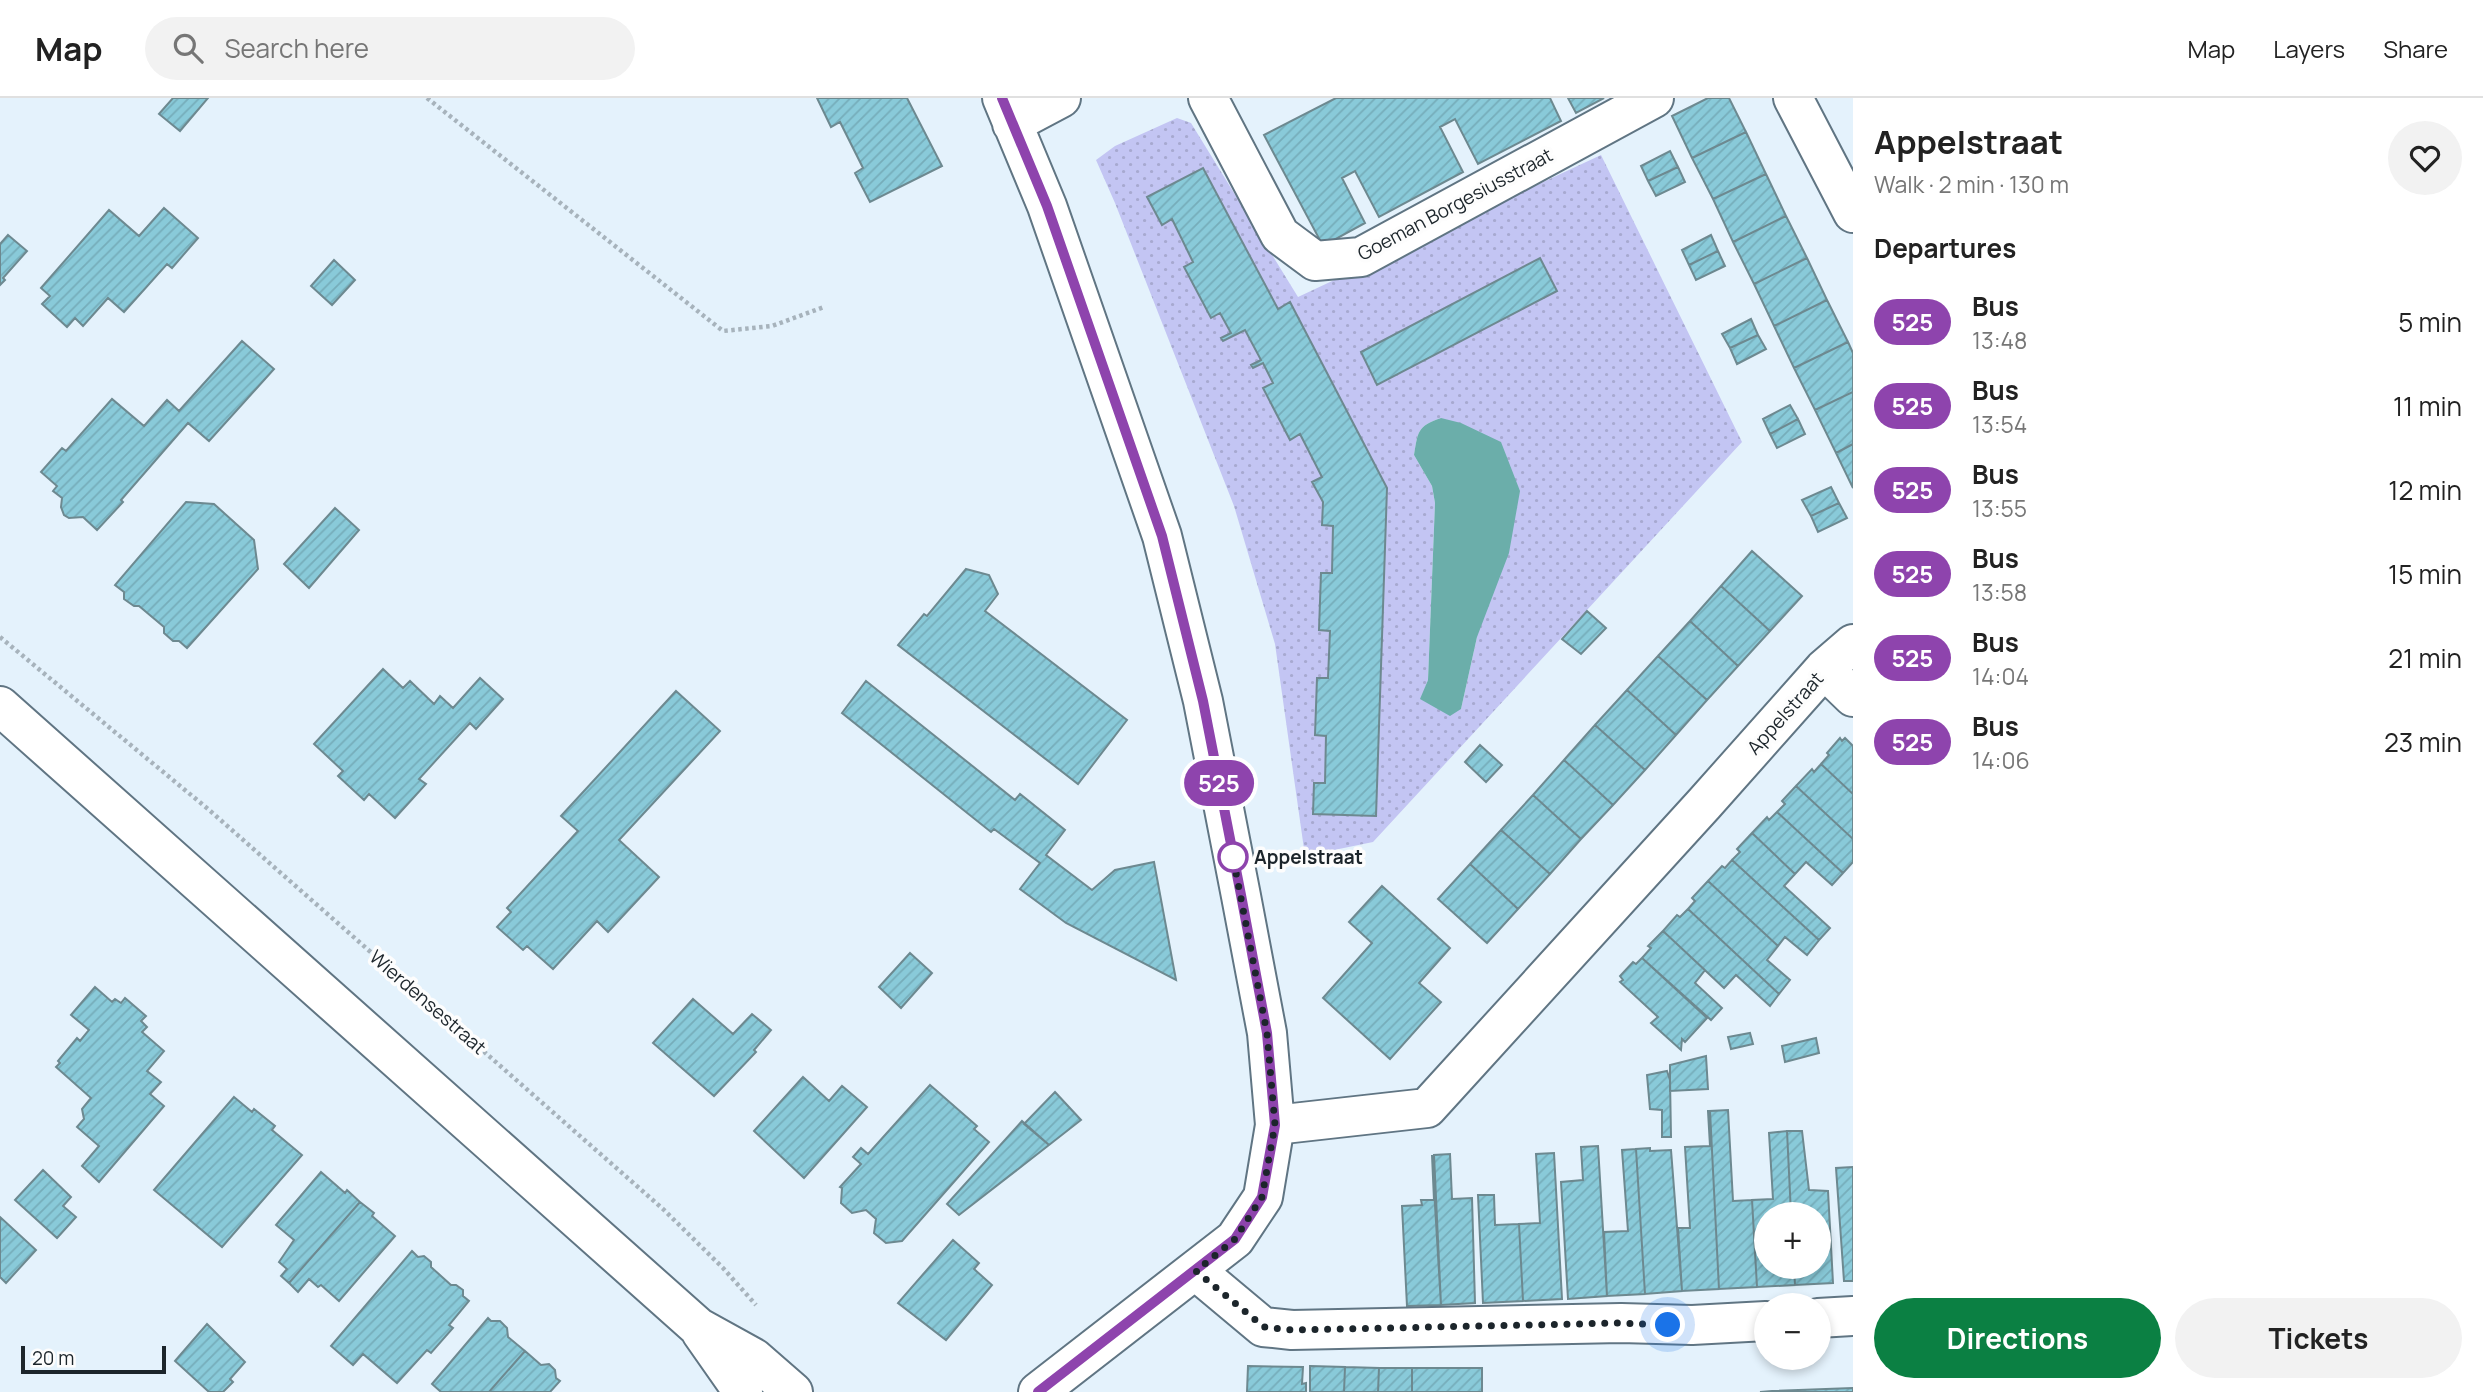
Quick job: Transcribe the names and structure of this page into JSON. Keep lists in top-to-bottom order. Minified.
{"streets":{"street":["Goeman Borgesiusstraat","Appelstraat"],"path":["Wierdensestraat"]},"places":["Appelstraat"],"lines":["bus line 525"],"scale_bar":"20 m","page":{"header":"Map","search":"Search here","nav":["Map","Layers","Share"],"on_map":"525","heading":[["Appelstraat","Walk · 2 min · 130 m"],"Departures"],"list":[{"mark":"525","name":"Bus","note":"13:48","value":"5 min"},{"mark":"525","name":"Bus","note":"13:54","value":"11 min"},{"mark":"525","name":"Bus","note":"13:55","value":"12 min"},{"mark":"525","name":"Bus","note":"13:58","value":"15 min"},{"mark":"525","name":"Bus","note":"14:04","value":"21 min"},{"mark":"525","name":"Bus","note":"14:06","value":"23 min"}],"map_buttons":["+","−"],"buttons":["Directions","Tickets"],"scale":"20 m"}}
